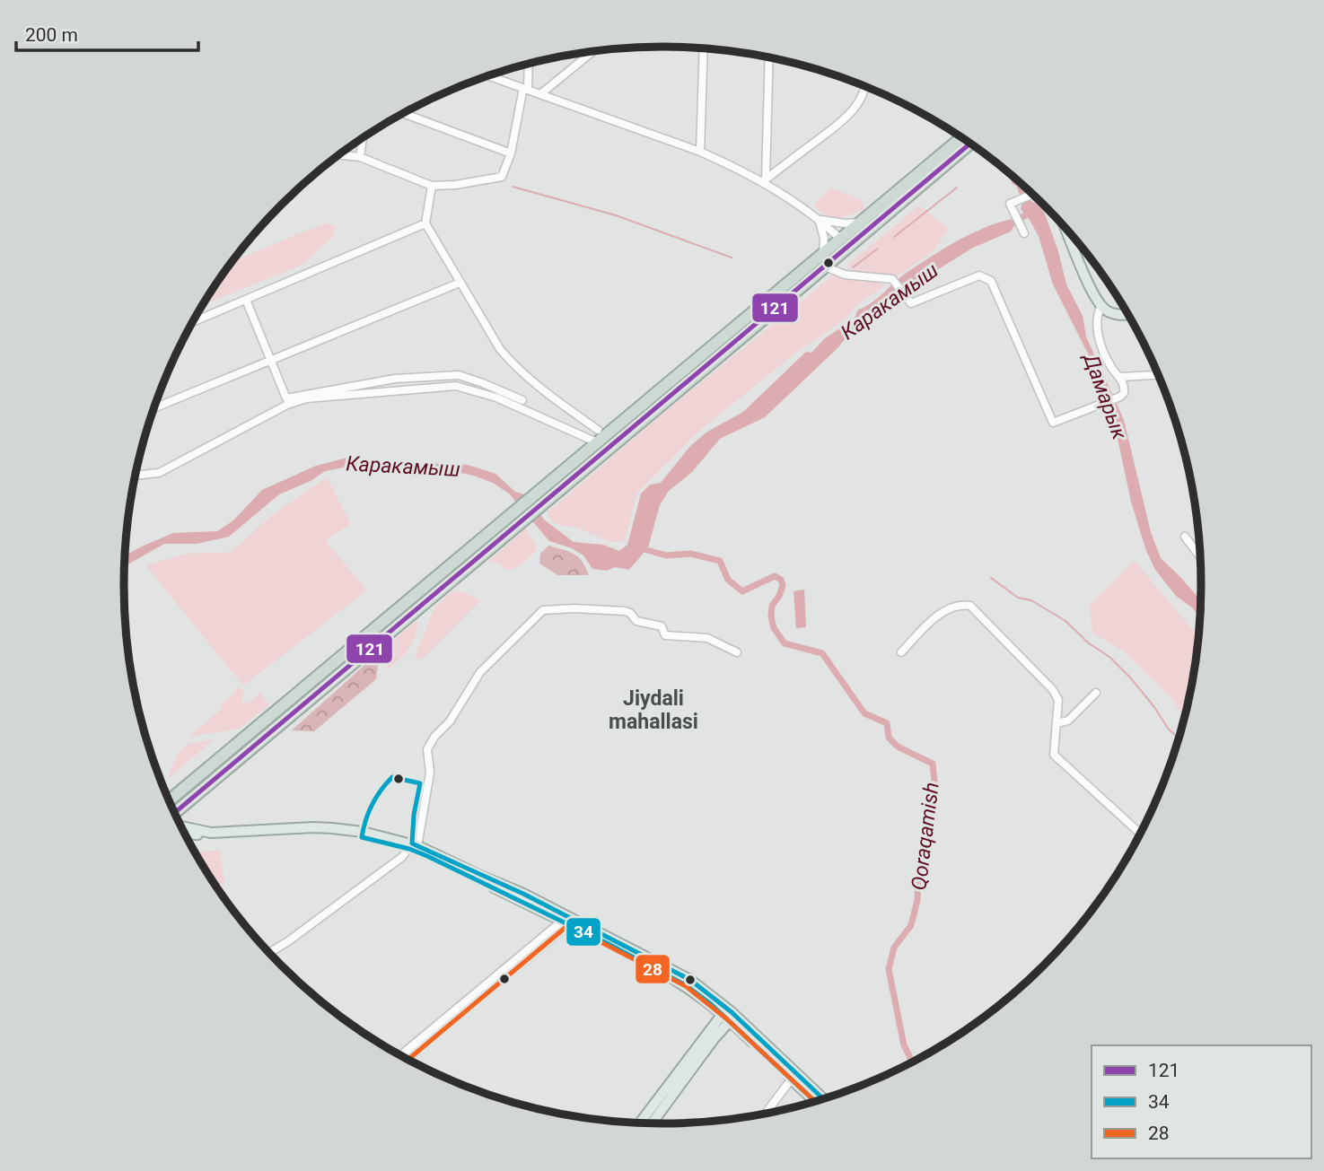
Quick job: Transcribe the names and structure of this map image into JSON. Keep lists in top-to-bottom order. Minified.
{"districts":["Jiydali mahallasi"],"water":["Каракамыш","Дамарык","Qoraqamish"],"lines":["transit line 121","transit line 34","transit line 28"],"legend":["121","34","28"],"scale_bar":"200 m"}
